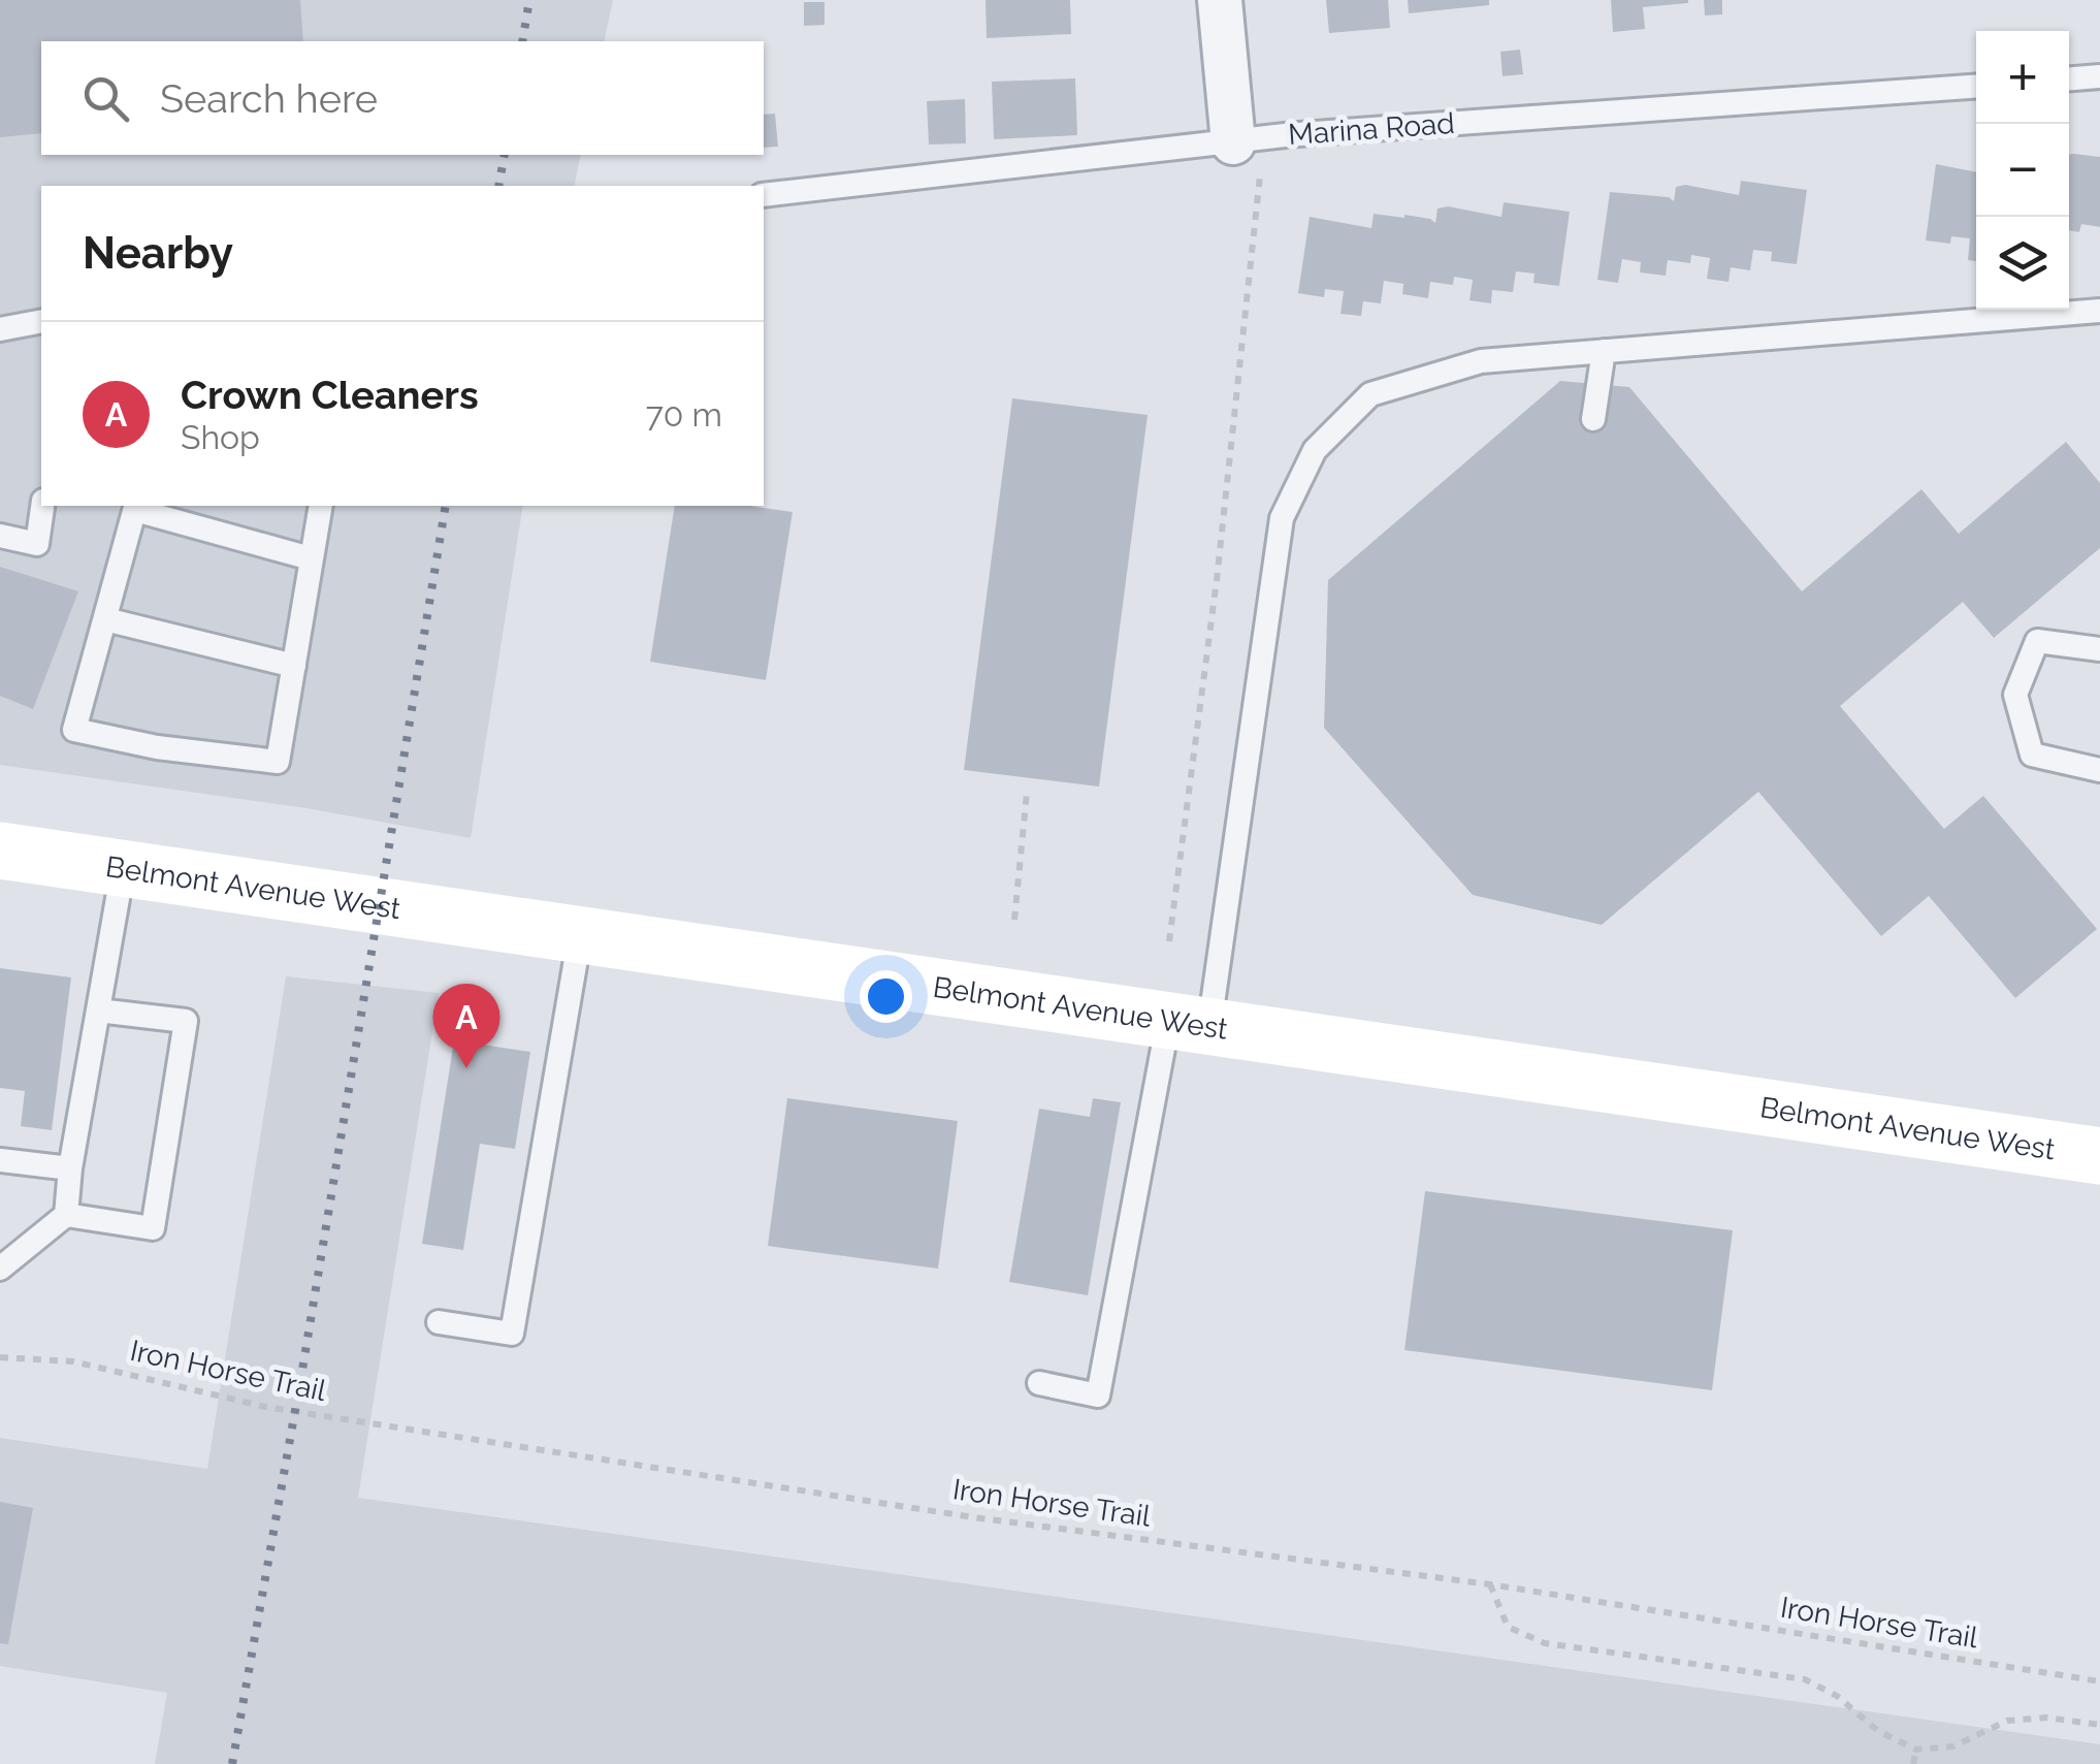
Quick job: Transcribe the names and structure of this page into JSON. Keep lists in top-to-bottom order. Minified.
{"streets":{"street":["Belmont Avenue West"],"lane":["Marina Road"],"path":["Iron Horse Trail"]},"page":{"map_buttons":["+","−"],"search":"Search here","heading":"Nearby","list":[{"mark":"A","name":"Crown Cleaners","note":"Shop","value":"70 m"}],"pins":"A"}}
